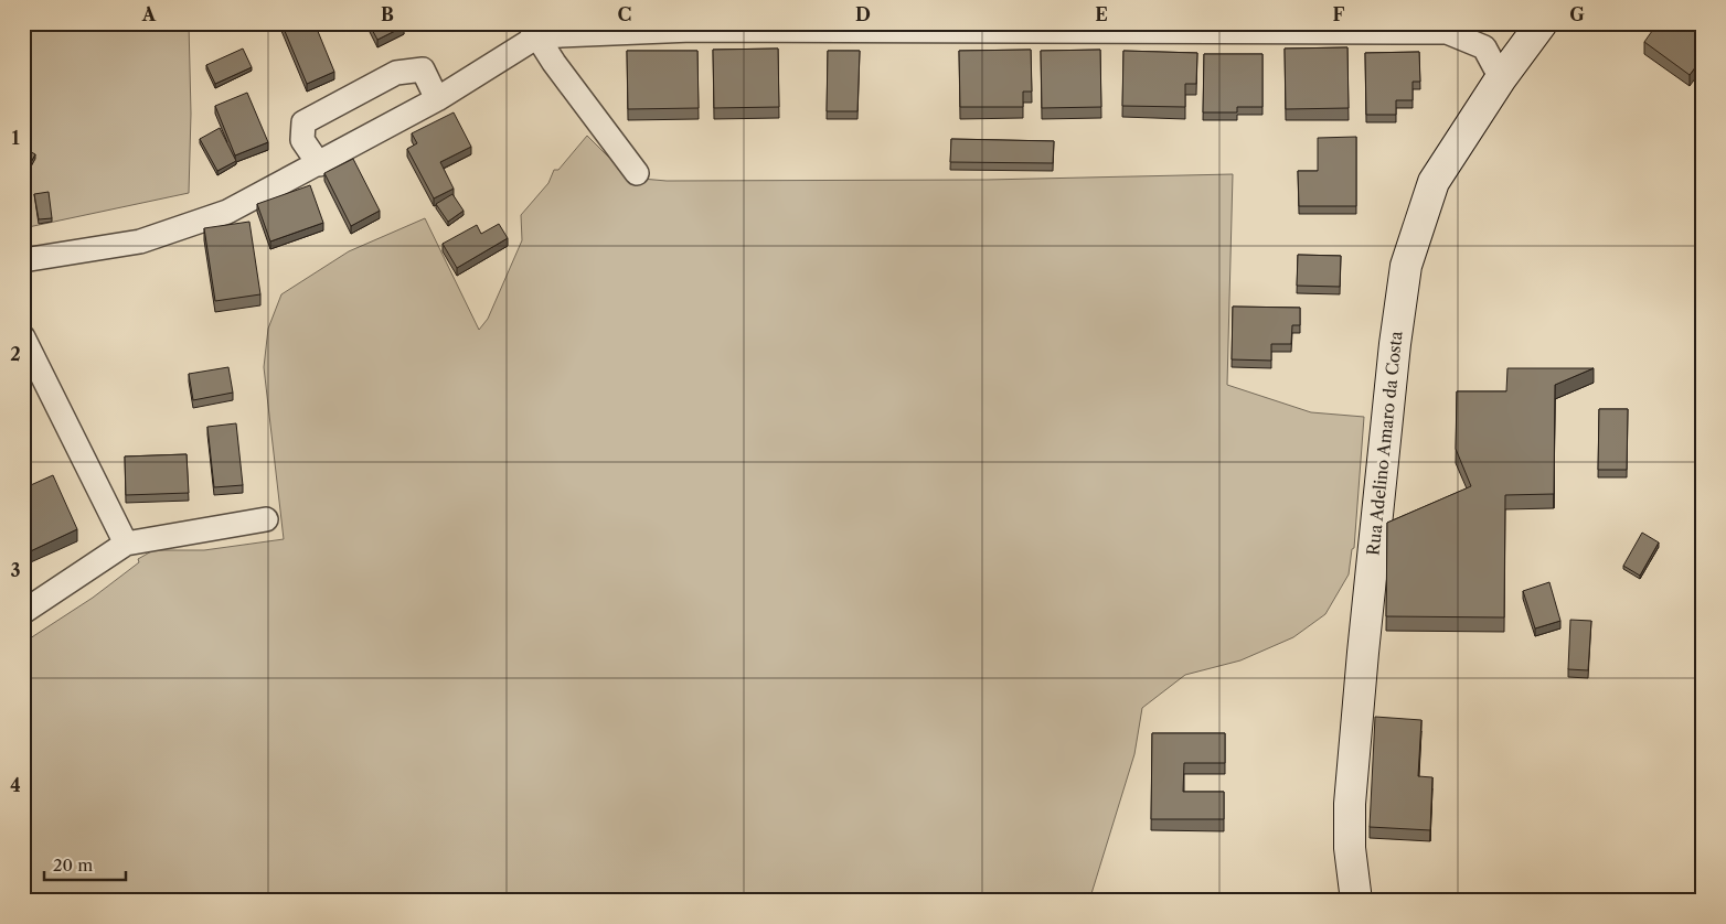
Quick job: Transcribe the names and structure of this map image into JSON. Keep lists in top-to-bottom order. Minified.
{"streets":{"street":["Rua Adelino Amaro da Costa"]},"scale_bar":"20 m","grid":{"columns":["A","B","C","D","E","F","G"],"rows":["1","2","3","4"]}}
